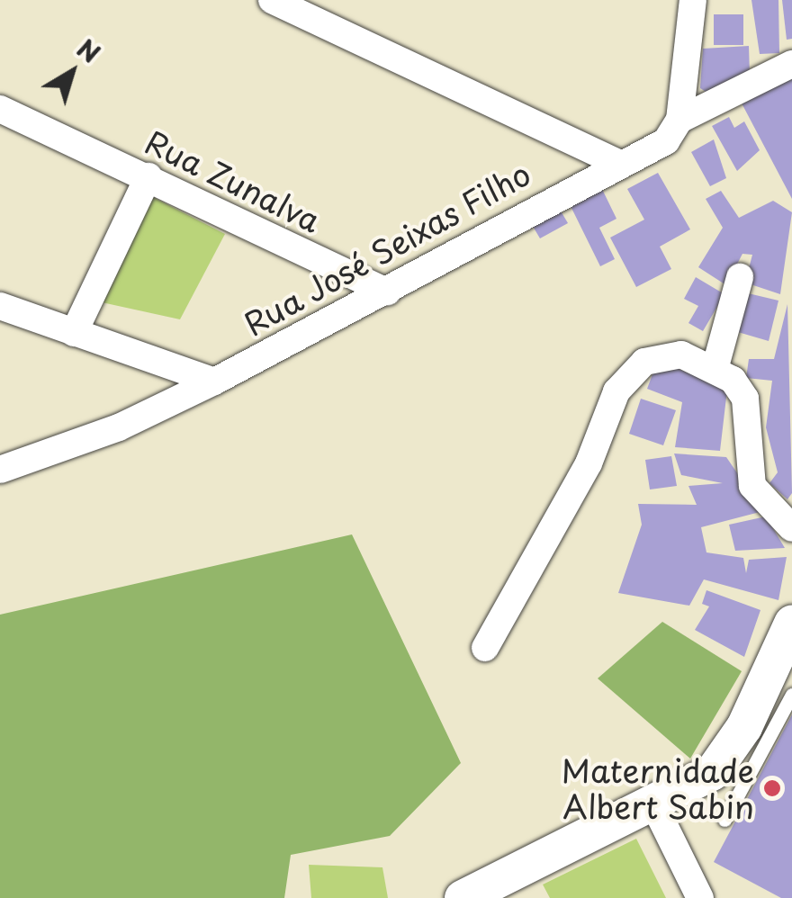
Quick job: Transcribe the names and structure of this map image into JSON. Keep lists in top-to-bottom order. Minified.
{"streets":{"street":["Rua Zunalva","Rua José Seixas Filho"]},"crossings":[["Rua Zunalva","Rua José Seixas Filho"]],"places":["Maternidade Albert Sabin"],"north":"top right"}
